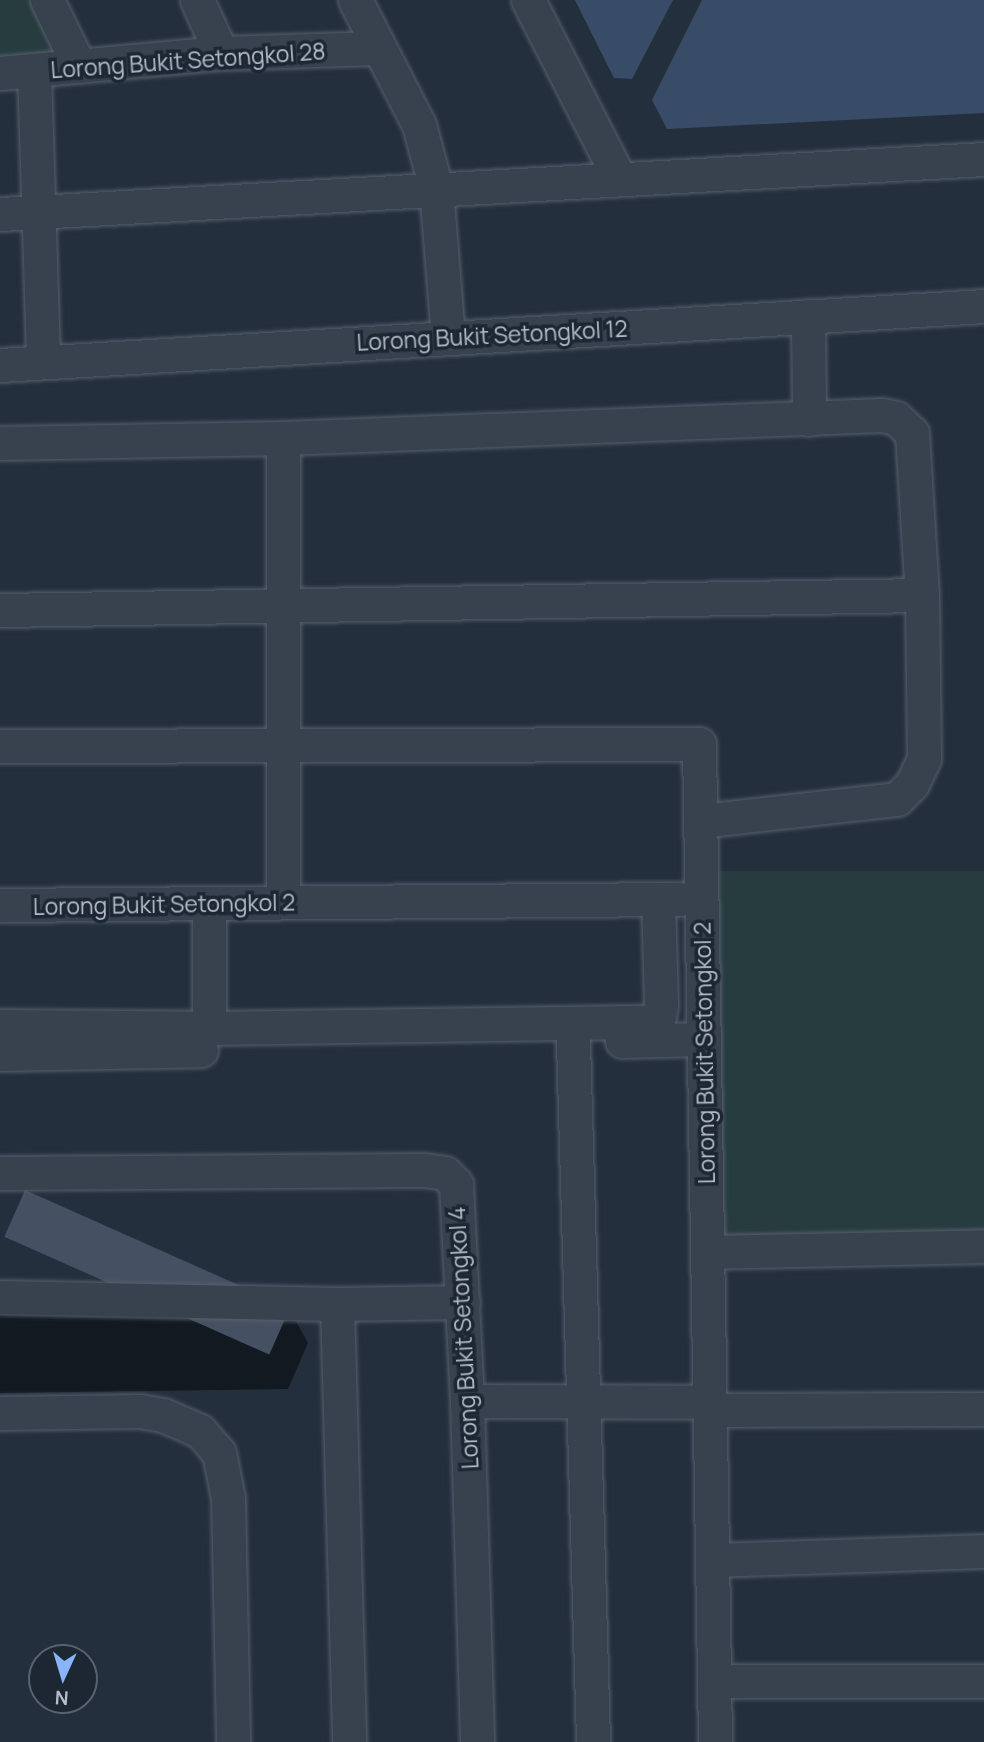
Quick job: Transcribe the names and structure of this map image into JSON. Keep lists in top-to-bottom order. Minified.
{"streets":{"street":["Lorong Bukit Setongkol 28","Lorong Bukit Setongkol 12","Lorong Bukit Setongkol 2","Lorong Bukit Setongkol 4"]},"north":"bottom"}
